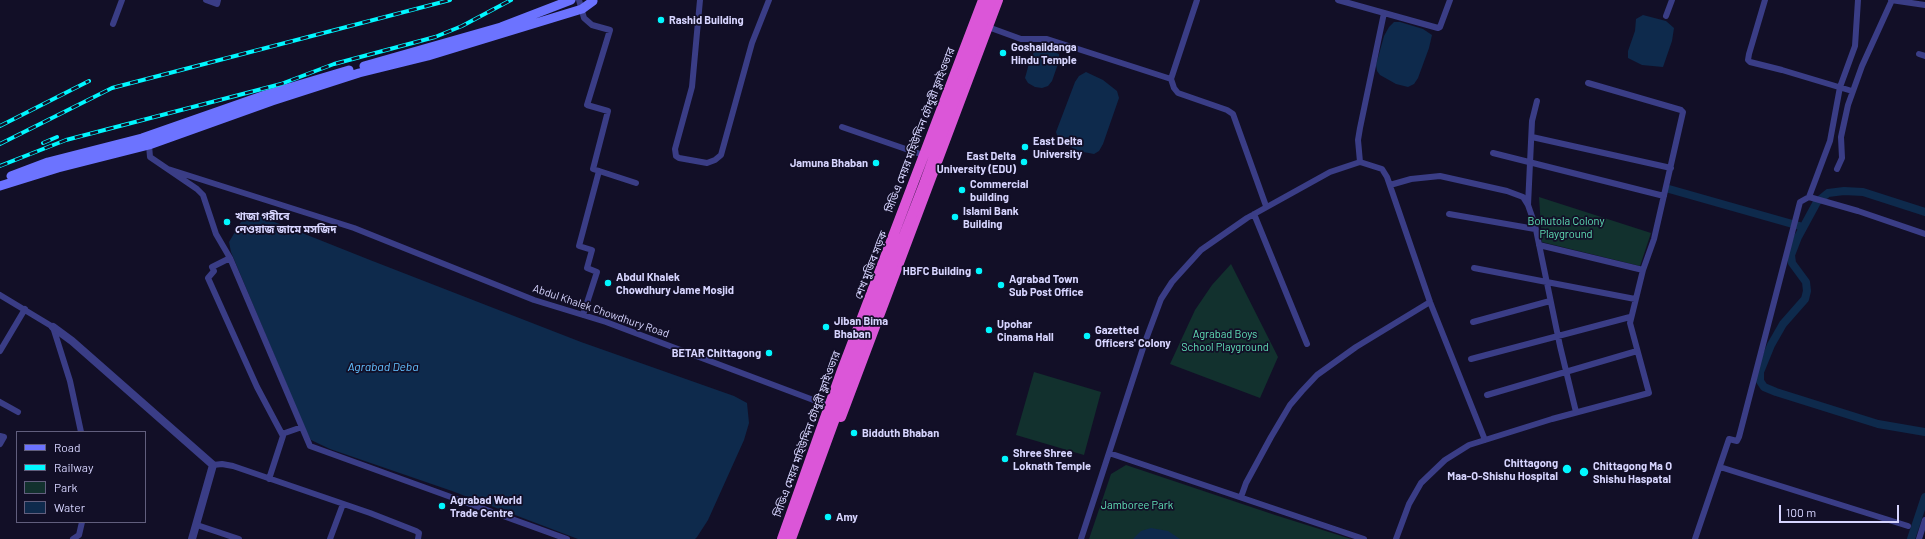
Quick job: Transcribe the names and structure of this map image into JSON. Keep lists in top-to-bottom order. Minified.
{"streets":{"highway":["সিডিএ মেয়র মহিউদ্দিন চৌধুরী ফ্লাইওভার","শেখ মুজিব সড়ক"],"street":["Abdul Khalek Chowdhury Road"]},"crossings":[["সিডিএ মেয়র মহিউদ্দিন চৌধুরী ফ্লাইওভার","শেখ মুজিব সড়ক"],["শেখ মুজিব সড়ক","Abdul Khalek Chowdhury Road"]],"water":["Agrabad Deba"],"parks":["Bohutola Colony Playground","Agrabad Boys School Playground","Jamboree Park"],"places":["Rashid Building","Goshaildanga Hindu Temple","East Delta University","East Delta University (EDU)","Jamuna Bhaban","Commercial building","Islami Bank Building","খাজা গরীবে নেওয়াজ জামে মসজিদ","HBFC Building","Abdul Khalek Chowdhury Jame Mosjid","Agrabad Town Sub Post Office","Jiban Bima Bhaban","Upohar Cinama Hall","Gazetted Officers' Colony","BETAR Chittagong","Bidduth Bhaban","Shree Shree Loknath Temple","Chittagong Maa-O-Shishu Hospital","Chittagong Ma O Shishu Haspatal","Agrabad World Trade Centre","Amy"],"legend":["Road","Railway","Park","Water"],"scale_bar":"100 m"}
